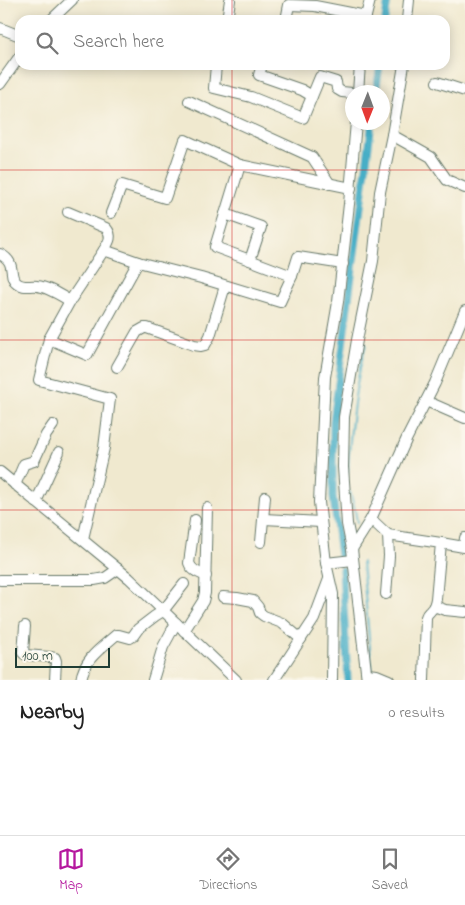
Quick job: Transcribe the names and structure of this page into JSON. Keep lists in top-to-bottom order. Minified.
{"scale_bar":"100 m","north":"bottom","page":{"search":"Search here","scale":"100 m","heading":["Nearby","0 results"],"nav":["Map","Directions","Saved"]}}
